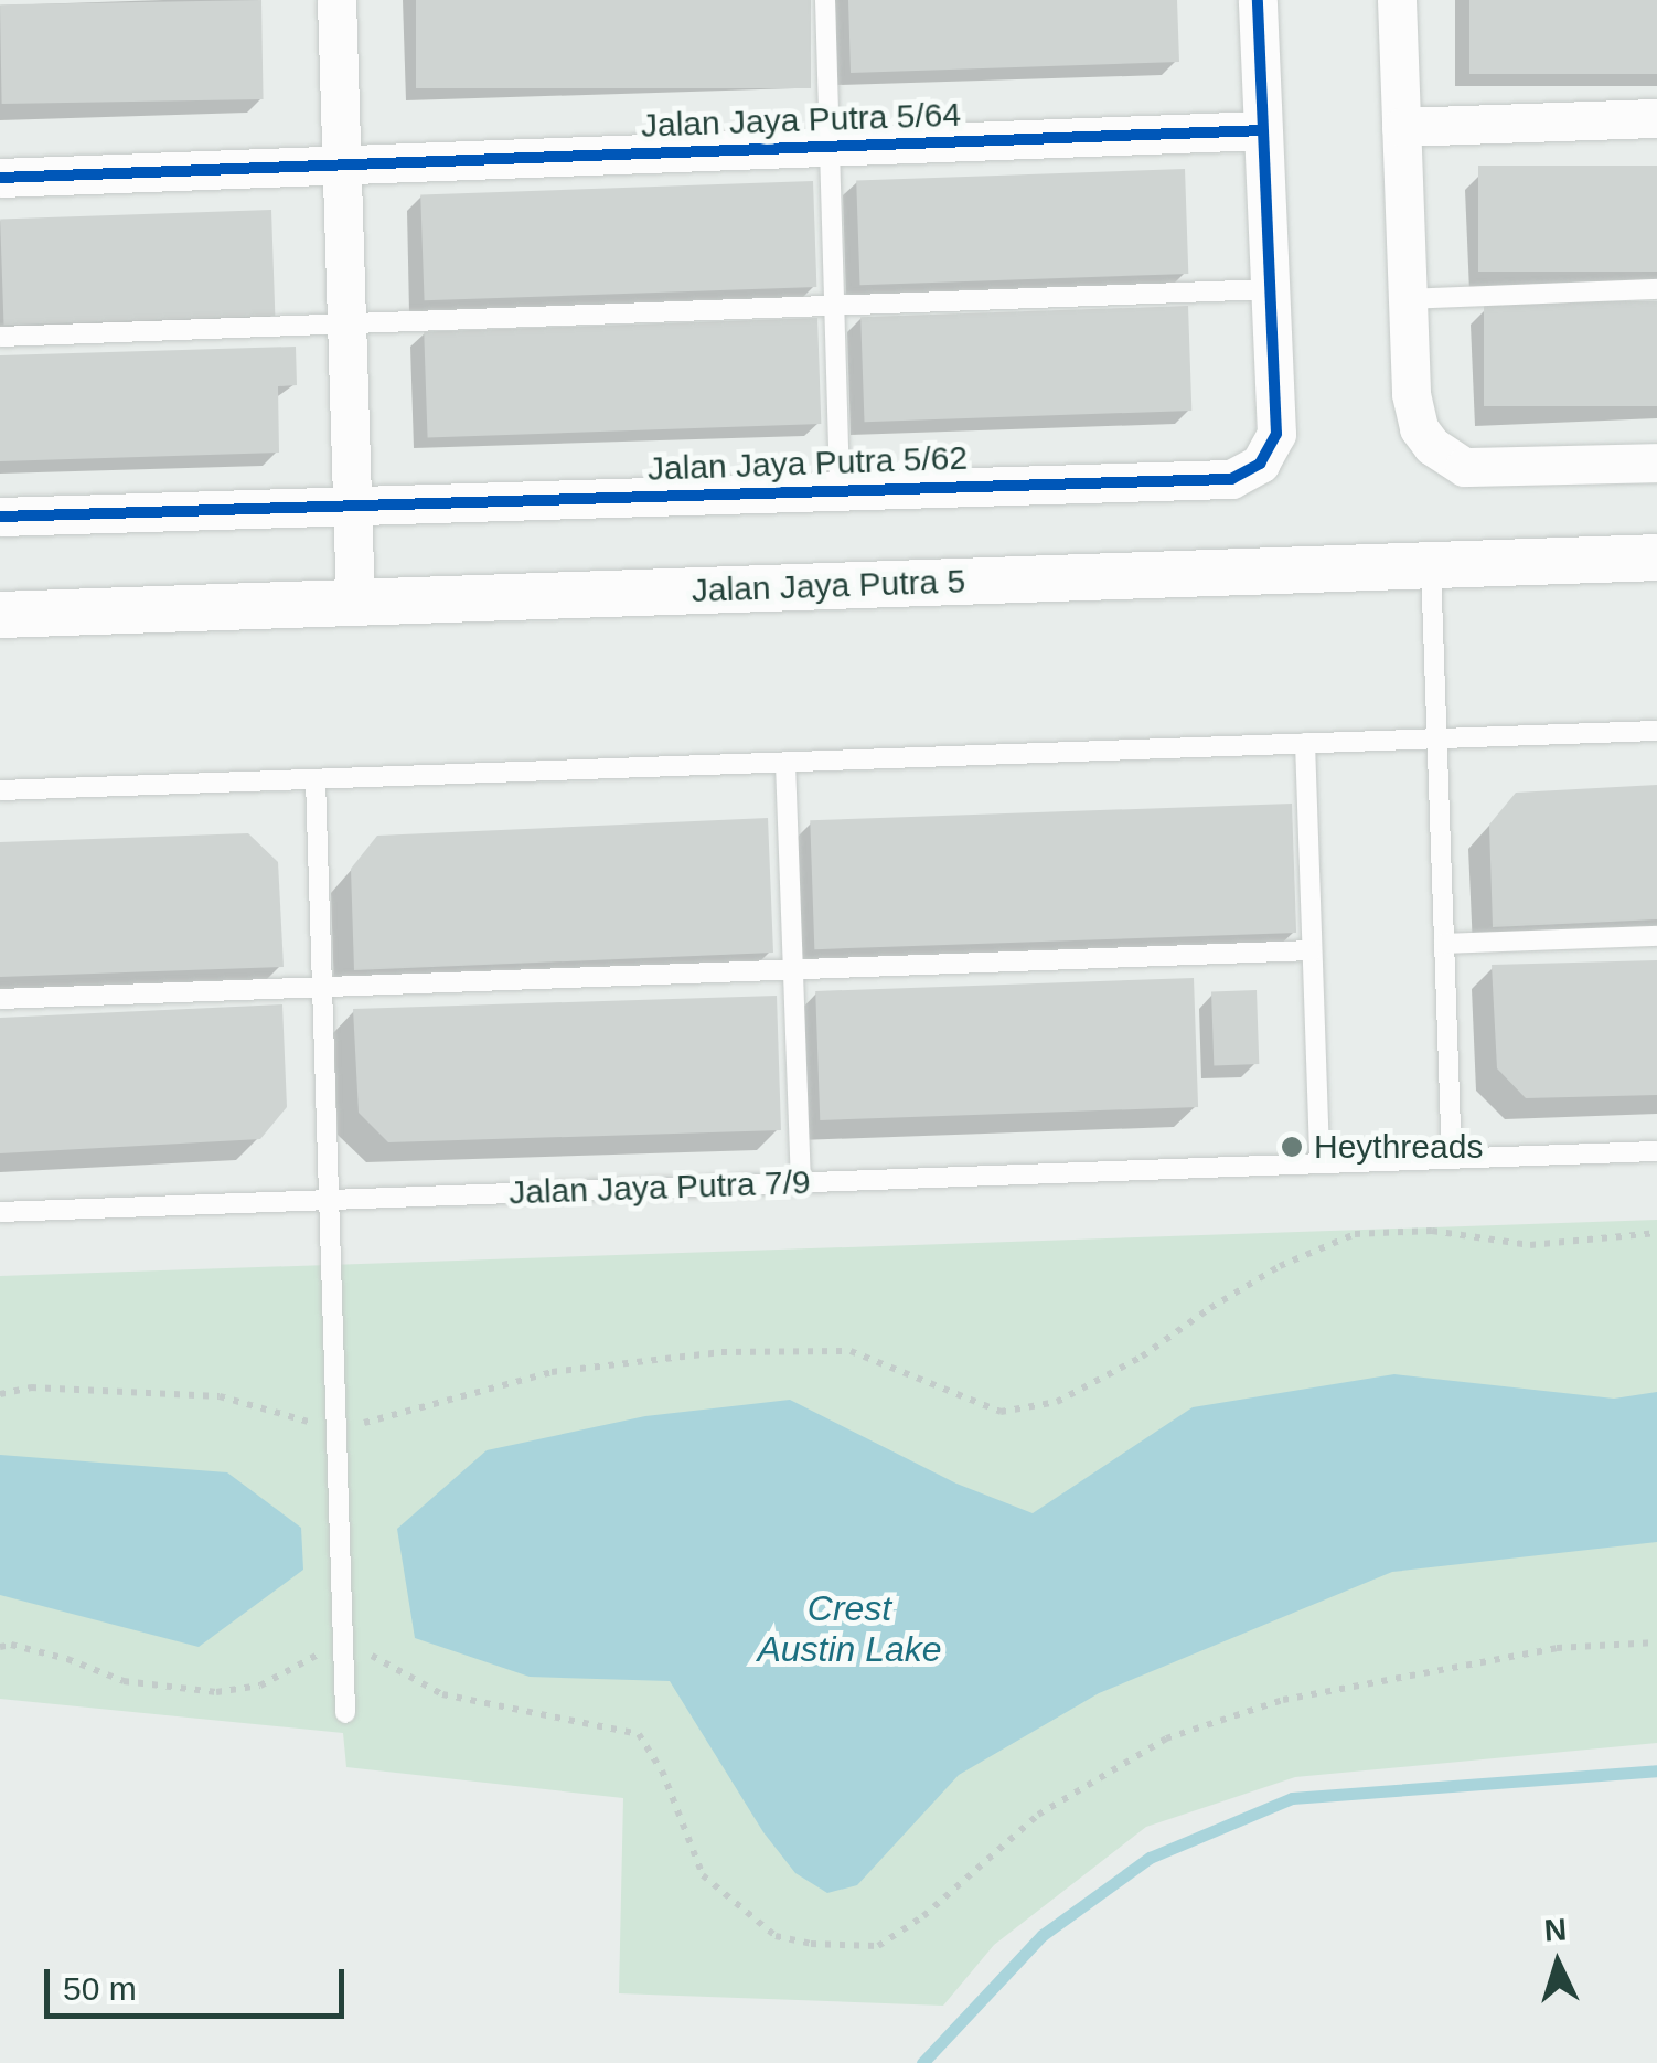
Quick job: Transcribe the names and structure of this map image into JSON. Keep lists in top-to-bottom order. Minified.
{"streets":{"street":["Jalan Jaya Putra 5/64","Jalan Jaya Putra 5/62","Jalan Jaya Putra 5"],"lane":["Jalan Jaya Putra 7/9"]},"water":["Crest Austin Lake"],"places":["Heythreads"],"scale_bar":"50 m","north":"top"}
